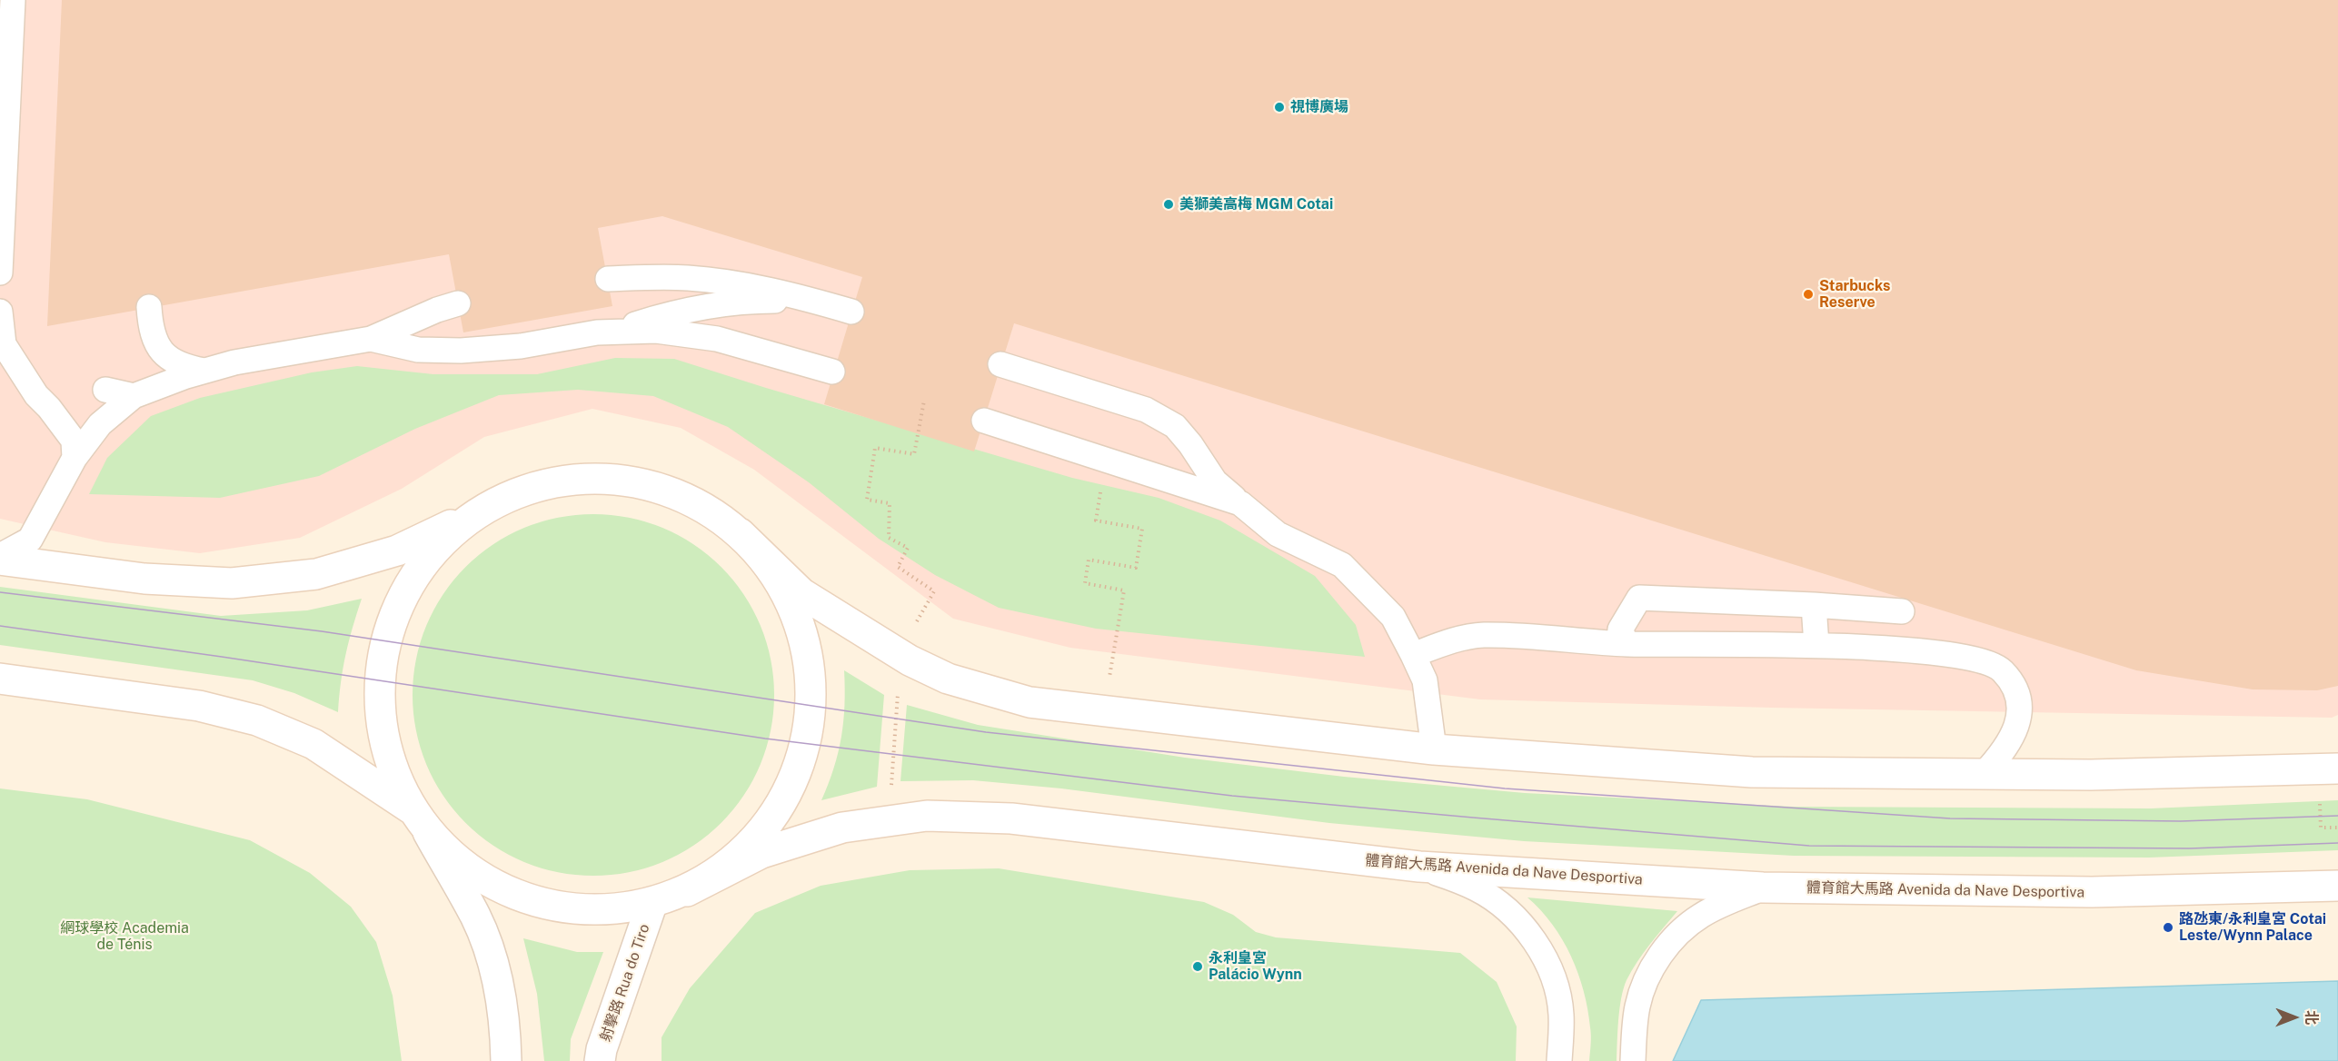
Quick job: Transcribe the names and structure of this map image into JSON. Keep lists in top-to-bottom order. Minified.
{"streets":{"main road":["體育館大馬路 Avenida da Nave Desportiva","射擊路 Rua do Tiro"]},"parks":["網球學校 Academia de Ténis"],"places":["視博廣場","美獅美高梅 MGM Cotai","Starbucks Reserve","路氹東/永利皇宮 Cotai Leste/Wynn Palace","永利皇宮 Palácio Wynn"],"north":"right"}
